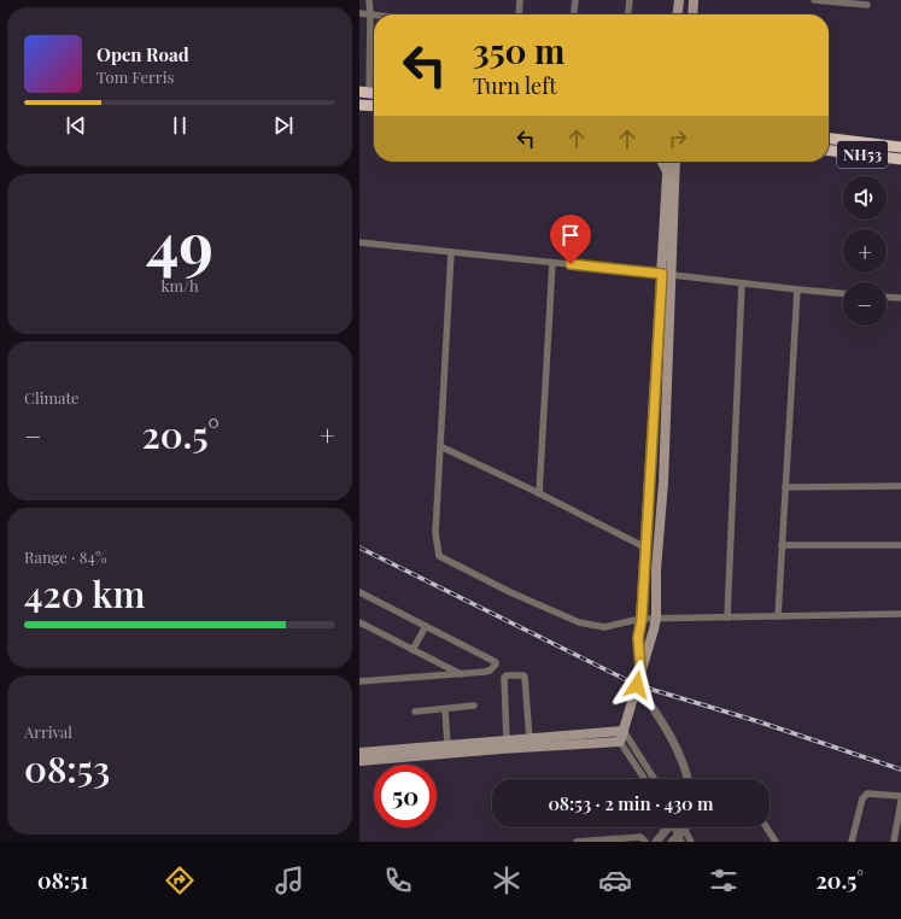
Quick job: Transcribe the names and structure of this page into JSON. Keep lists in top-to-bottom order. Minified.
{"streets":{"highway":["NH53"]},"page":{"turn":["350 m","Turn left"],"song":["Open Road","Tom Ferris"],"tile":[["49","km/h"],"Climate",["Range · 84%","420 km"],["Arrival","08:53"]],"map_buttons":["+","−"],"heat":["−","20.5°","+"],"limit":"50","trip":"08:53 · 2 min · 430 m","tabs":["08:51","20.5°"]}}
